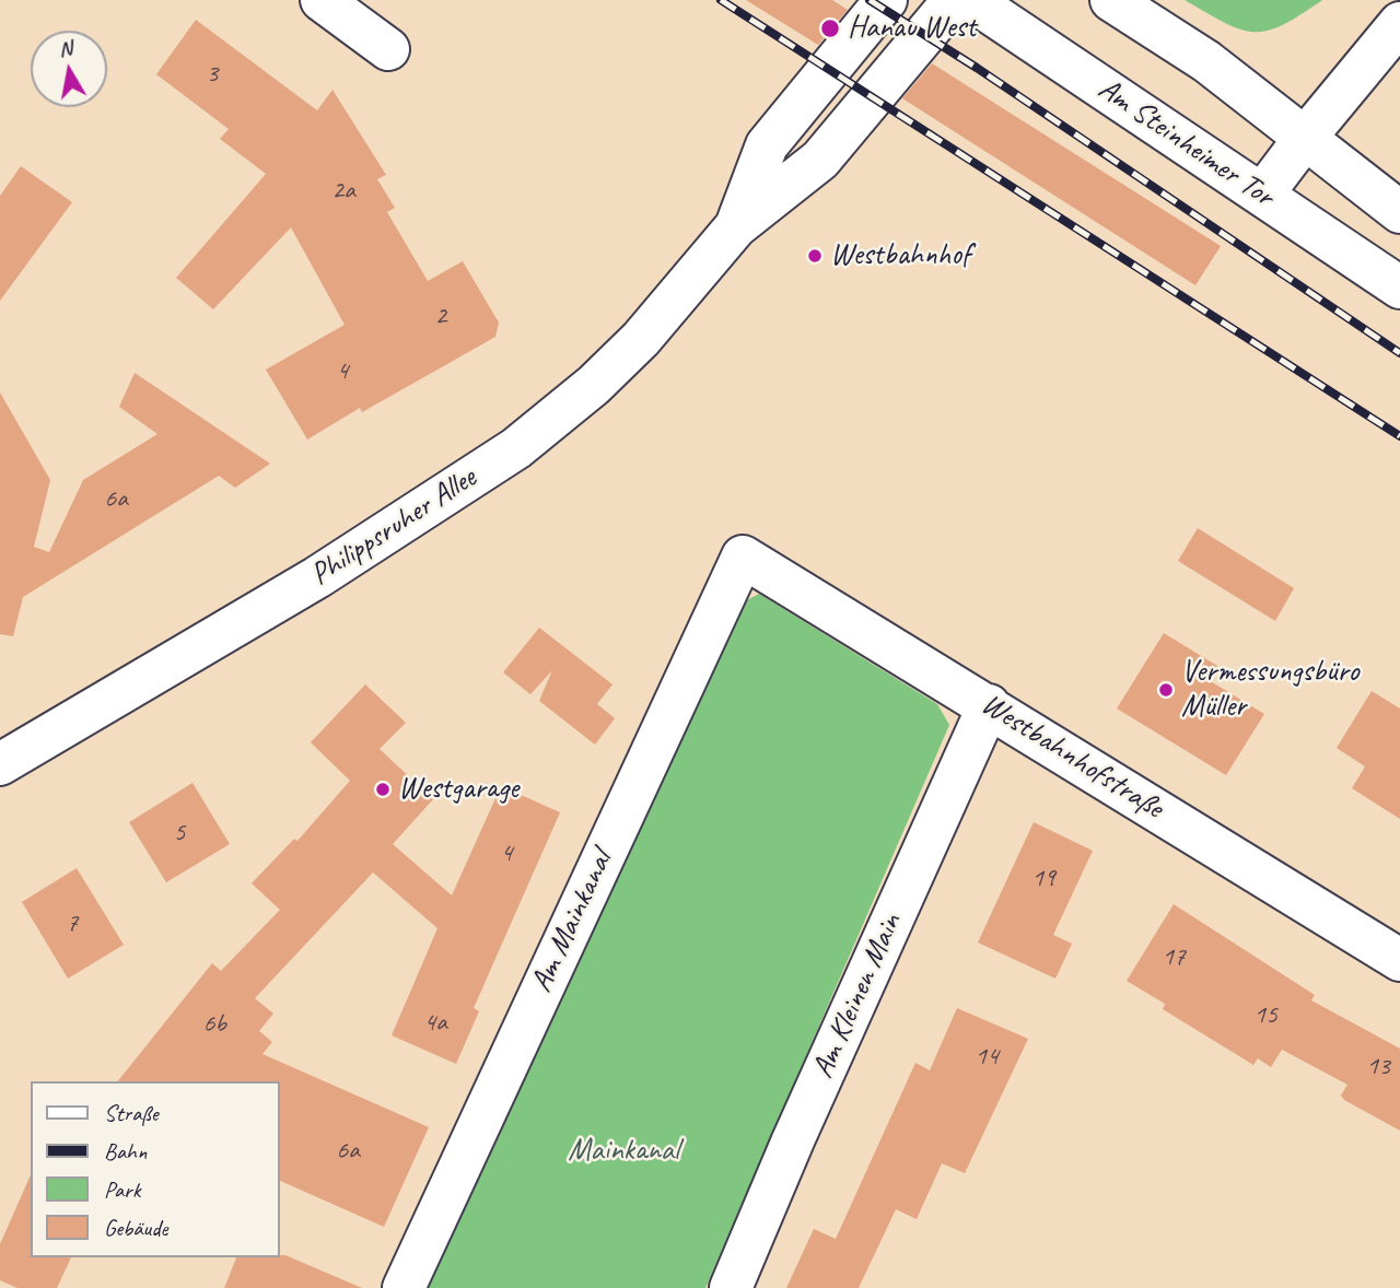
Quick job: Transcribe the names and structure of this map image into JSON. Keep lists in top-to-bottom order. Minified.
{"streets":{"main road":["Am Steinheimer Tor","Philippsruher Allee","Westbahnhofstraße","Am Mainkanal","Am Kleinen Main"]},"crossings":[["Westbahnhofstraße","Am Mainkanal"],["Westbahnhofstraße","Am Kleinen Main"]],"parks":["Mainkanal"],"places":["Hanau West","Westbahnhof","Vermessungsbüro Müller","Westgarage"],"house_numbers":["3","2a","2","4","6a","5","4","19","7","17","15","4a","6b","14","13","6a"],"legend":["Straße","Bahn","Park","Gebäude"],"north":"top"}
